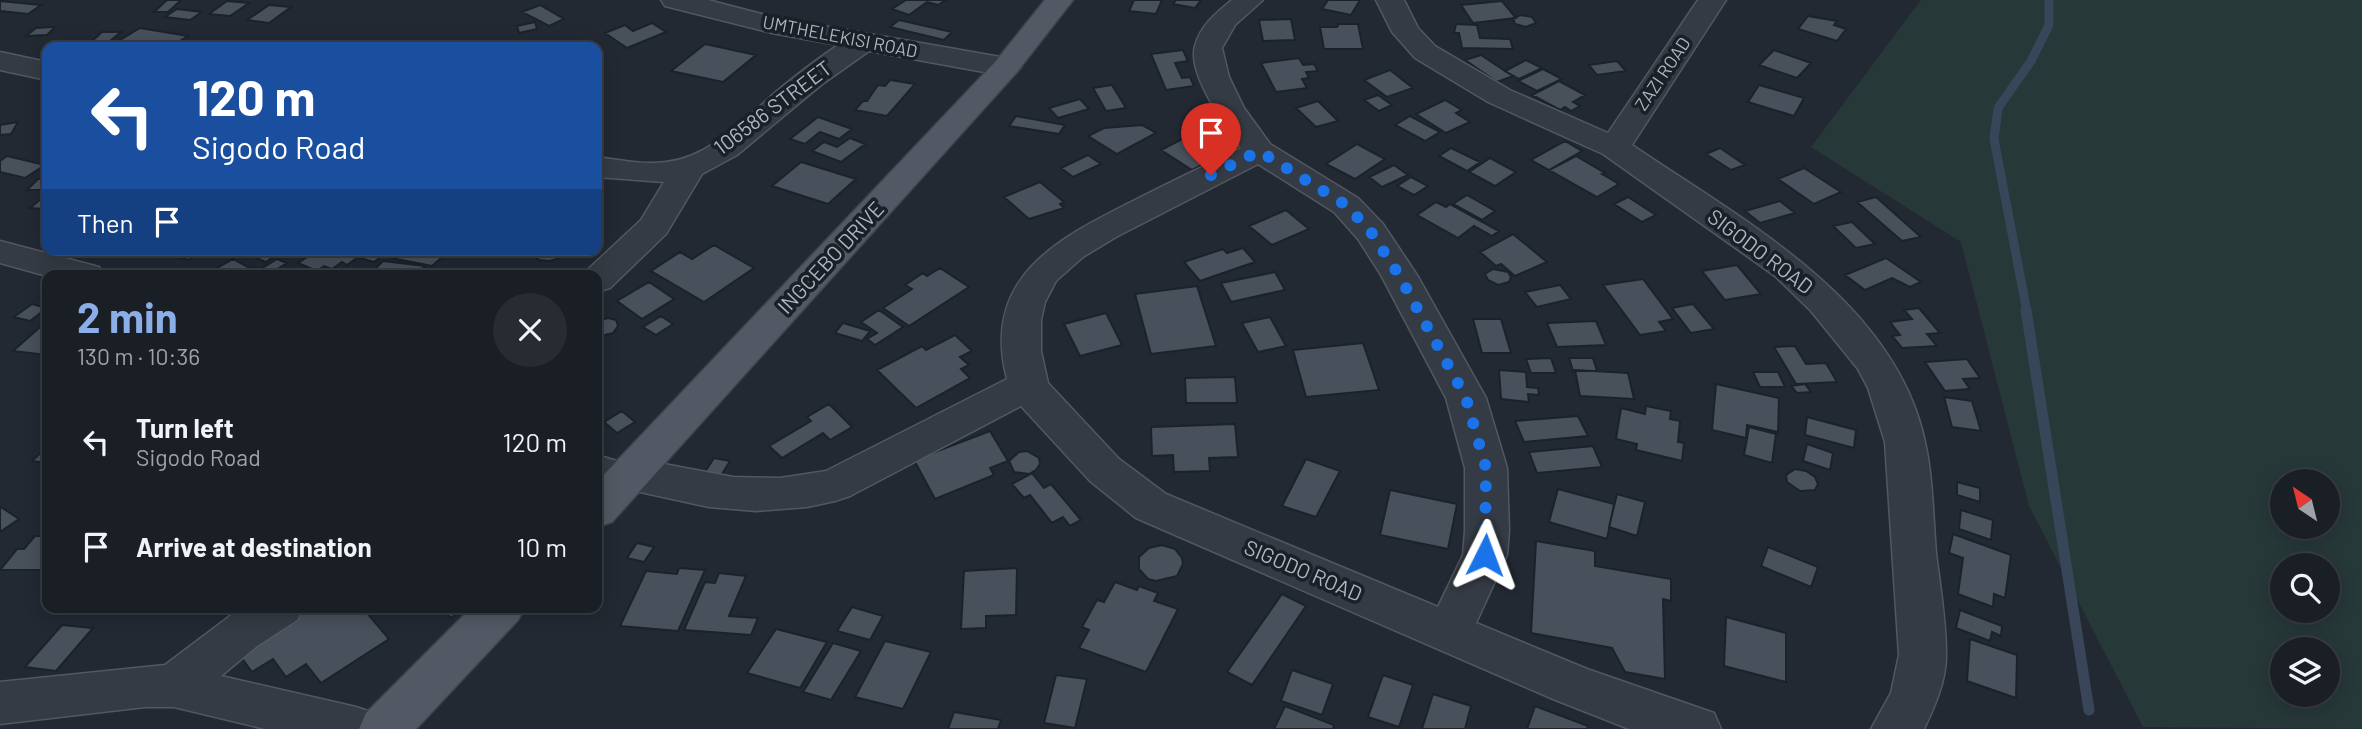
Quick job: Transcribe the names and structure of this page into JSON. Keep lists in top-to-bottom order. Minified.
{"streets":{"main road":["INGCEBO DRIVE"],"street":["UMTHELEKISI ROAD","ZAZI ROAD","106586 STREET","SIGODO ROAD"]},"crossings":[["UMTHELEKISI ROAD","106586 STREET"],["UMTHELEKISI ROAD","INGCEBO DRIVE"],["ZAZI ROAD","SIGODO ROAD"]],"north":"top left","page":{"turn":["120 m","Sigodo Road"],"then":"Then","heading":["2 min","130 m · 10:36"],"list":[{"name":"Turn left","note":"Sigodo Road","value":"120 m"},{"name":"Arrive at destination","value":"10 m"}]}}
